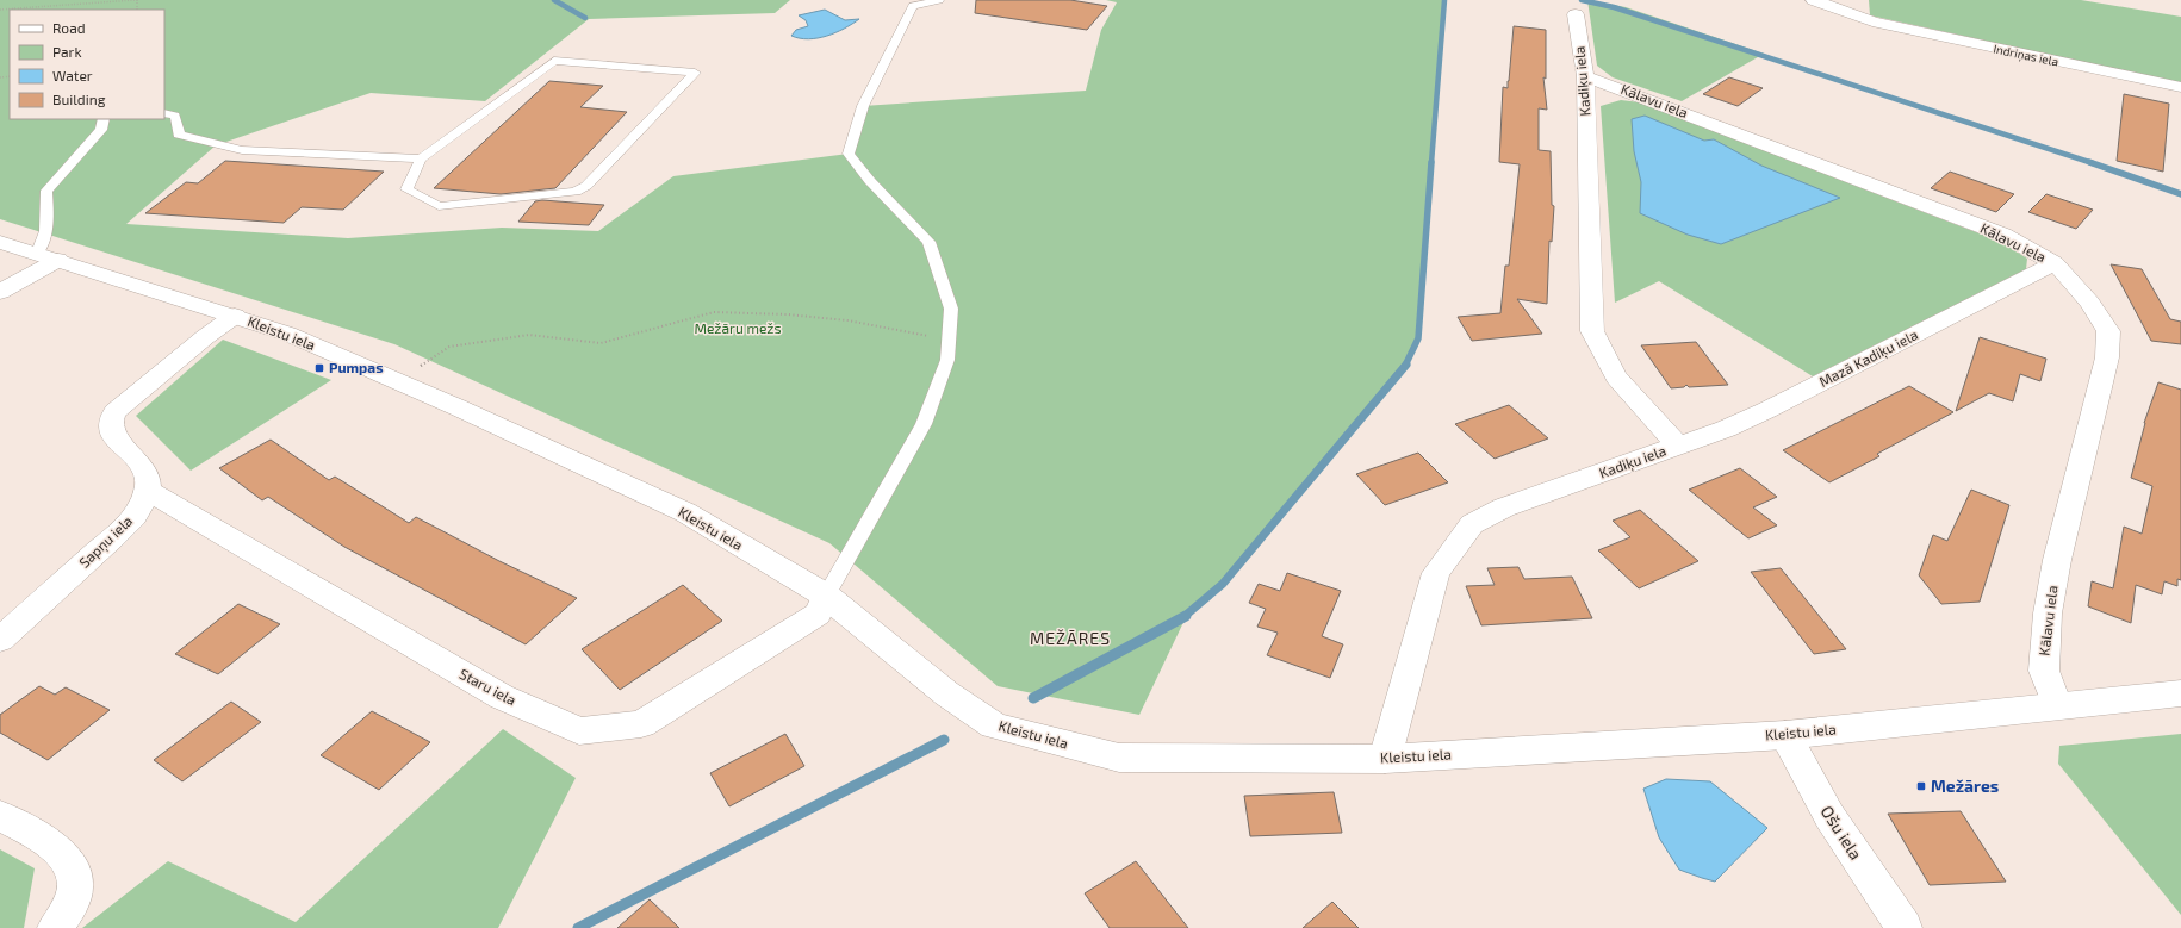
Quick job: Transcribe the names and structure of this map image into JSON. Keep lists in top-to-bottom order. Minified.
{"streets":{"street":["Indriņas iela","Kadiķu iela","Kālavu iela","Kleistu iela","Mazā Kadiķu iela","Sapņu iela","Staru iela","Ošu iela"]},"crossings":[["Kadiķu iela","Kālavu iela"],["Kadiķu iela","Kleistu iela"],["Kadiķu iela","Mazā Kadiķu iela"],["Kālavu iela","Kleistu iela"],["Kālavu iela","Mazā Kadiķu iela"],["Kleistu iela","Staru iela"],["Kleistu iela","Ošu iela"],["Sapņu iela","Staru iela"]],"districts":["MEŽĀRES"],"parks":["Mežāru mežs"],"places":{"transit":["Pumpas","Mežāres"]},"legend":["Road","Park","Water","Building"]}
